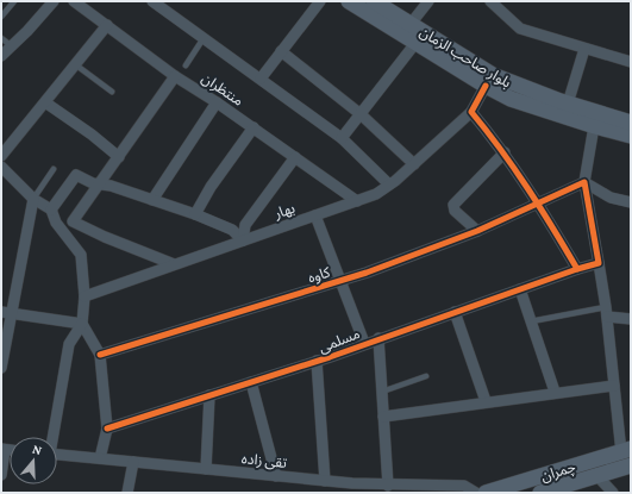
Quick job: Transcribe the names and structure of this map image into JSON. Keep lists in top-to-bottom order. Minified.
{"streets":{"main road":["بلوار صاحب الزمان","چمران"],"street":["منتظران","بهار","کاوه","مسلمی","تقی زاده"]},"crossings":[["بلوار صاحب الزمان","بهار"],["منتظران","بهار"]],"north":"top"}
